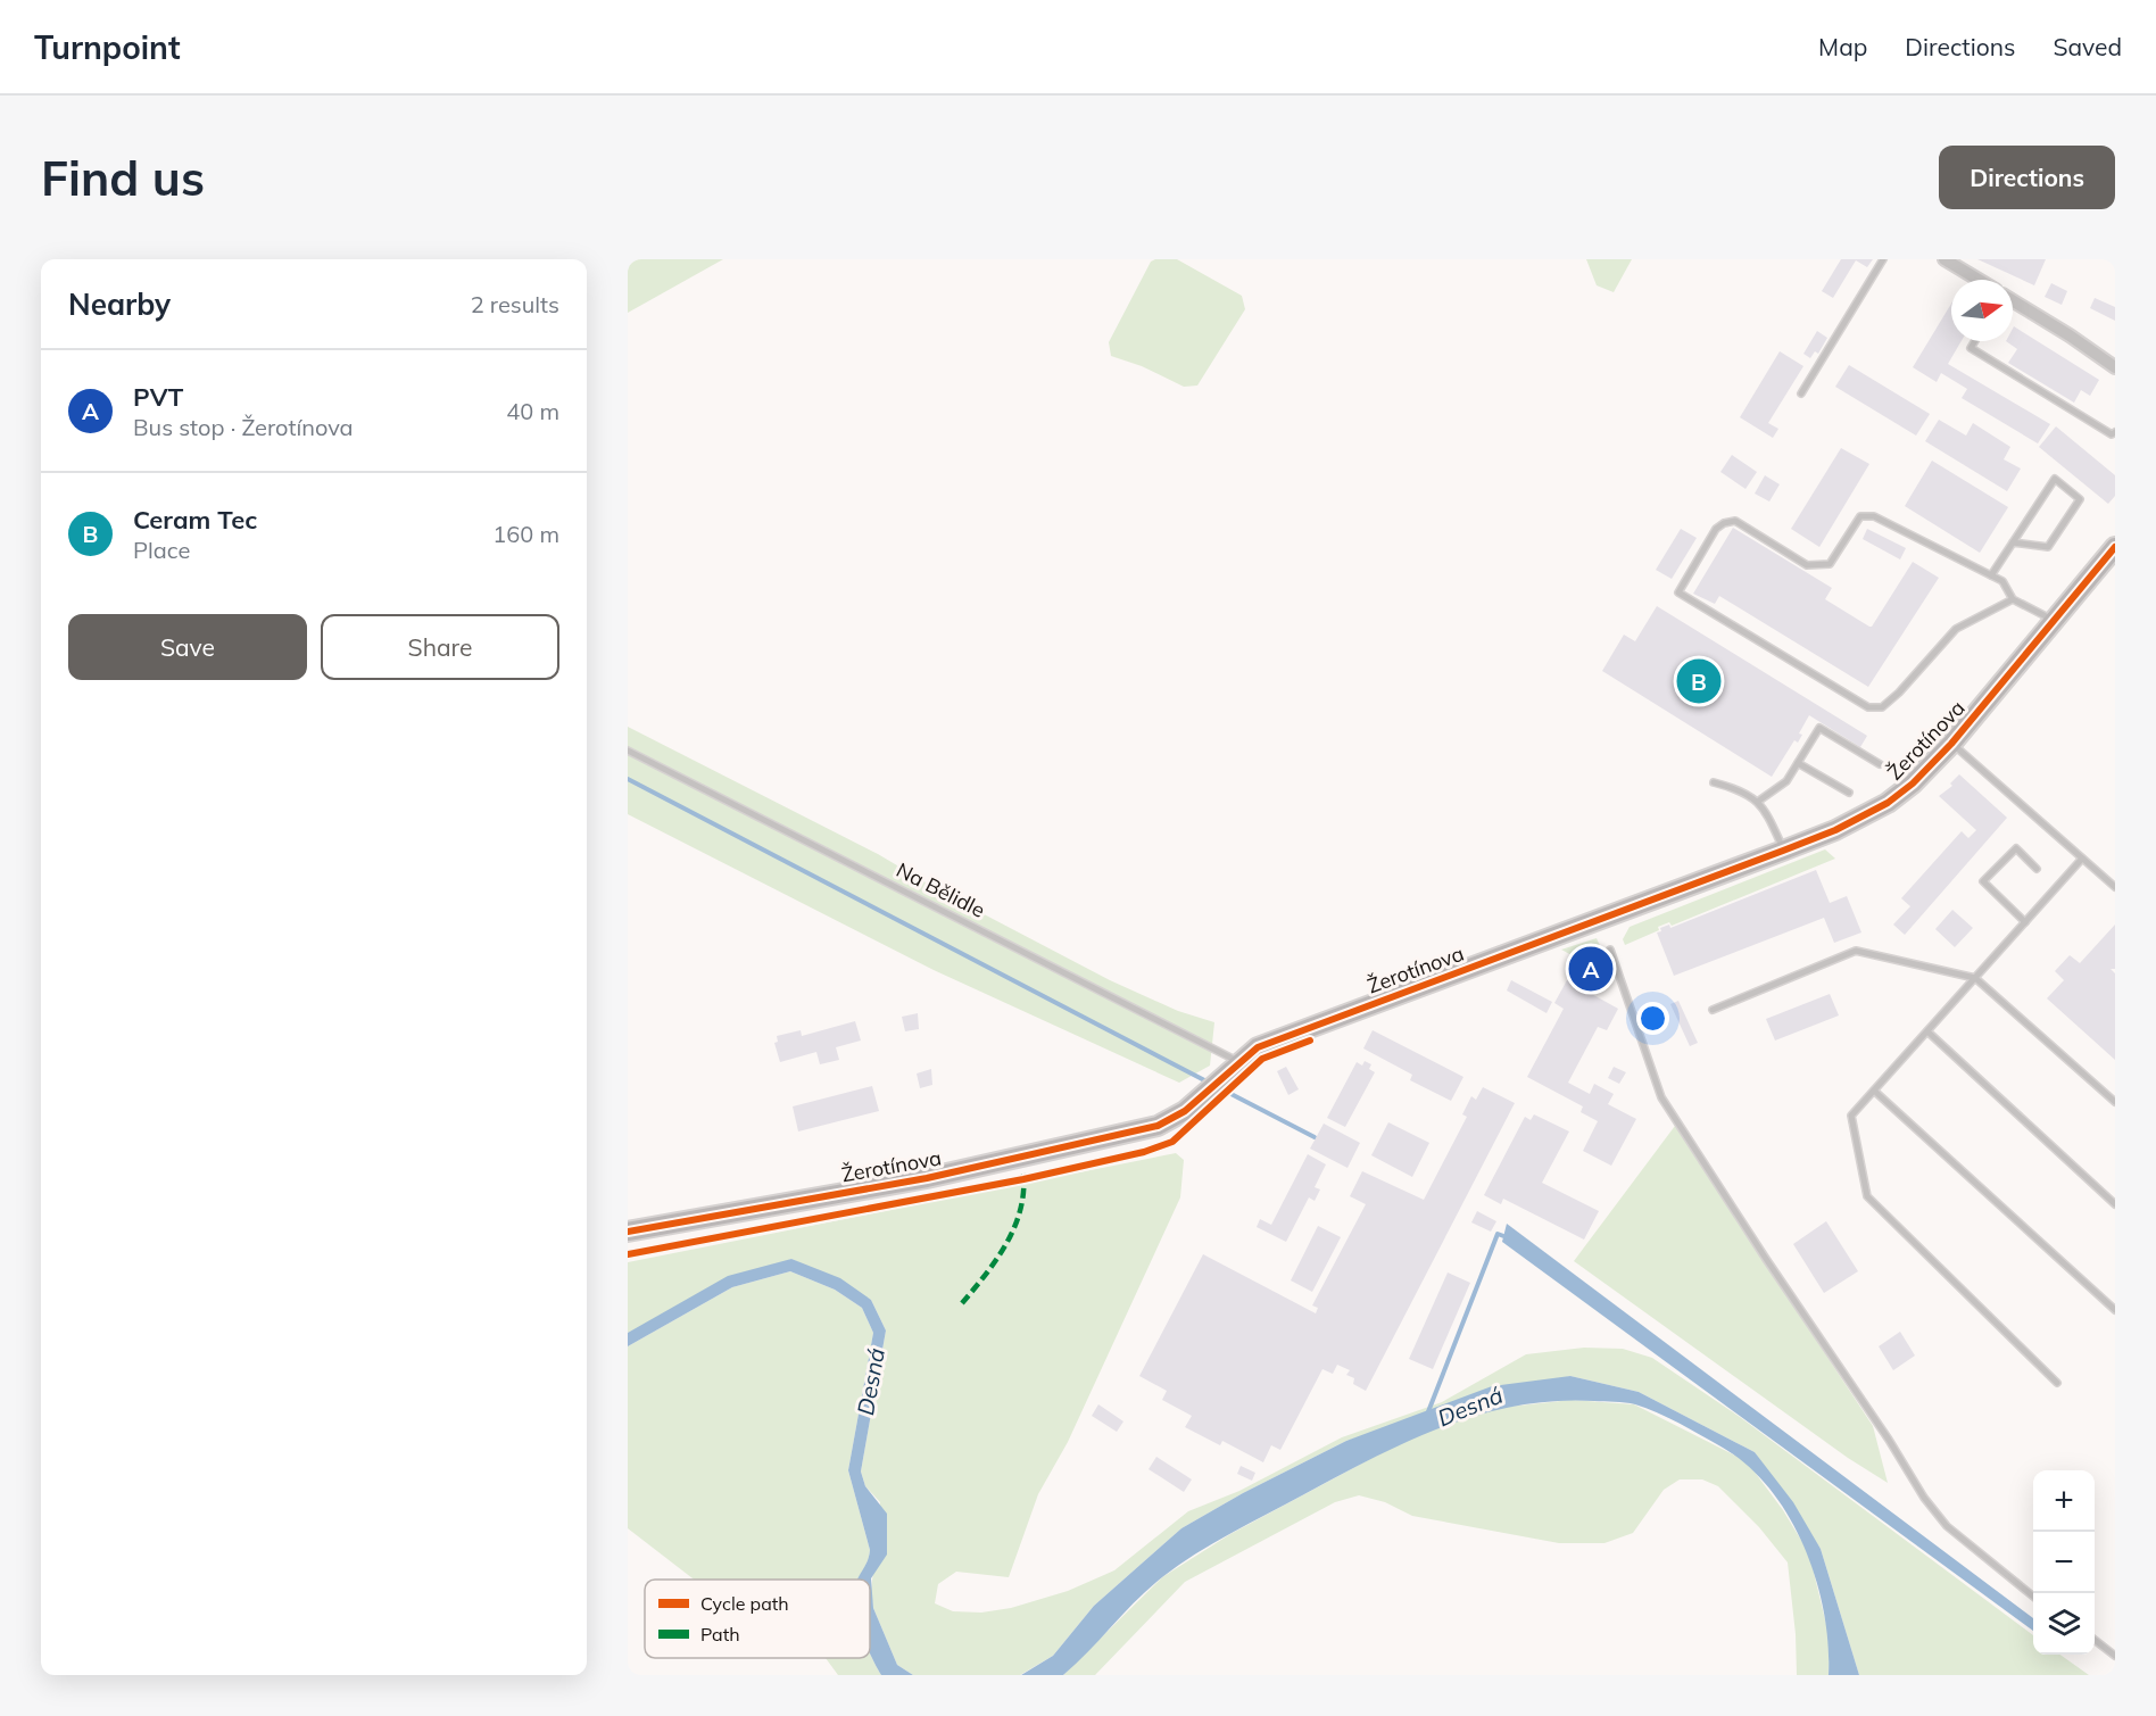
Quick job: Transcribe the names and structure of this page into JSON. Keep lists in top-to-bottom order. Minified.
{"streets":{"street":["Žerotínova"],"lane":["Na Bělidle"]},"crossings":[["Žerotínova","Na Bělidle"]],"water":["Desná"],"legend":["Cycle path","Path"],"north":"right","page":{"header":"Turnpoint","nav":["Map","Directions","Saved"],"buttons":["Directions",["Save","Share"]],"title":"Find us","heading":["Nearby","2 results"],"list":[{"mark":"A","name":"PVT","note":"Bus stop · Žerotínova","value":"40 m"},{"mark":"B","name":"Ceram Tec","note":"Place","value":"160 m"}],"pins":["B","A"],"map_buttons":["+","−"]}}
